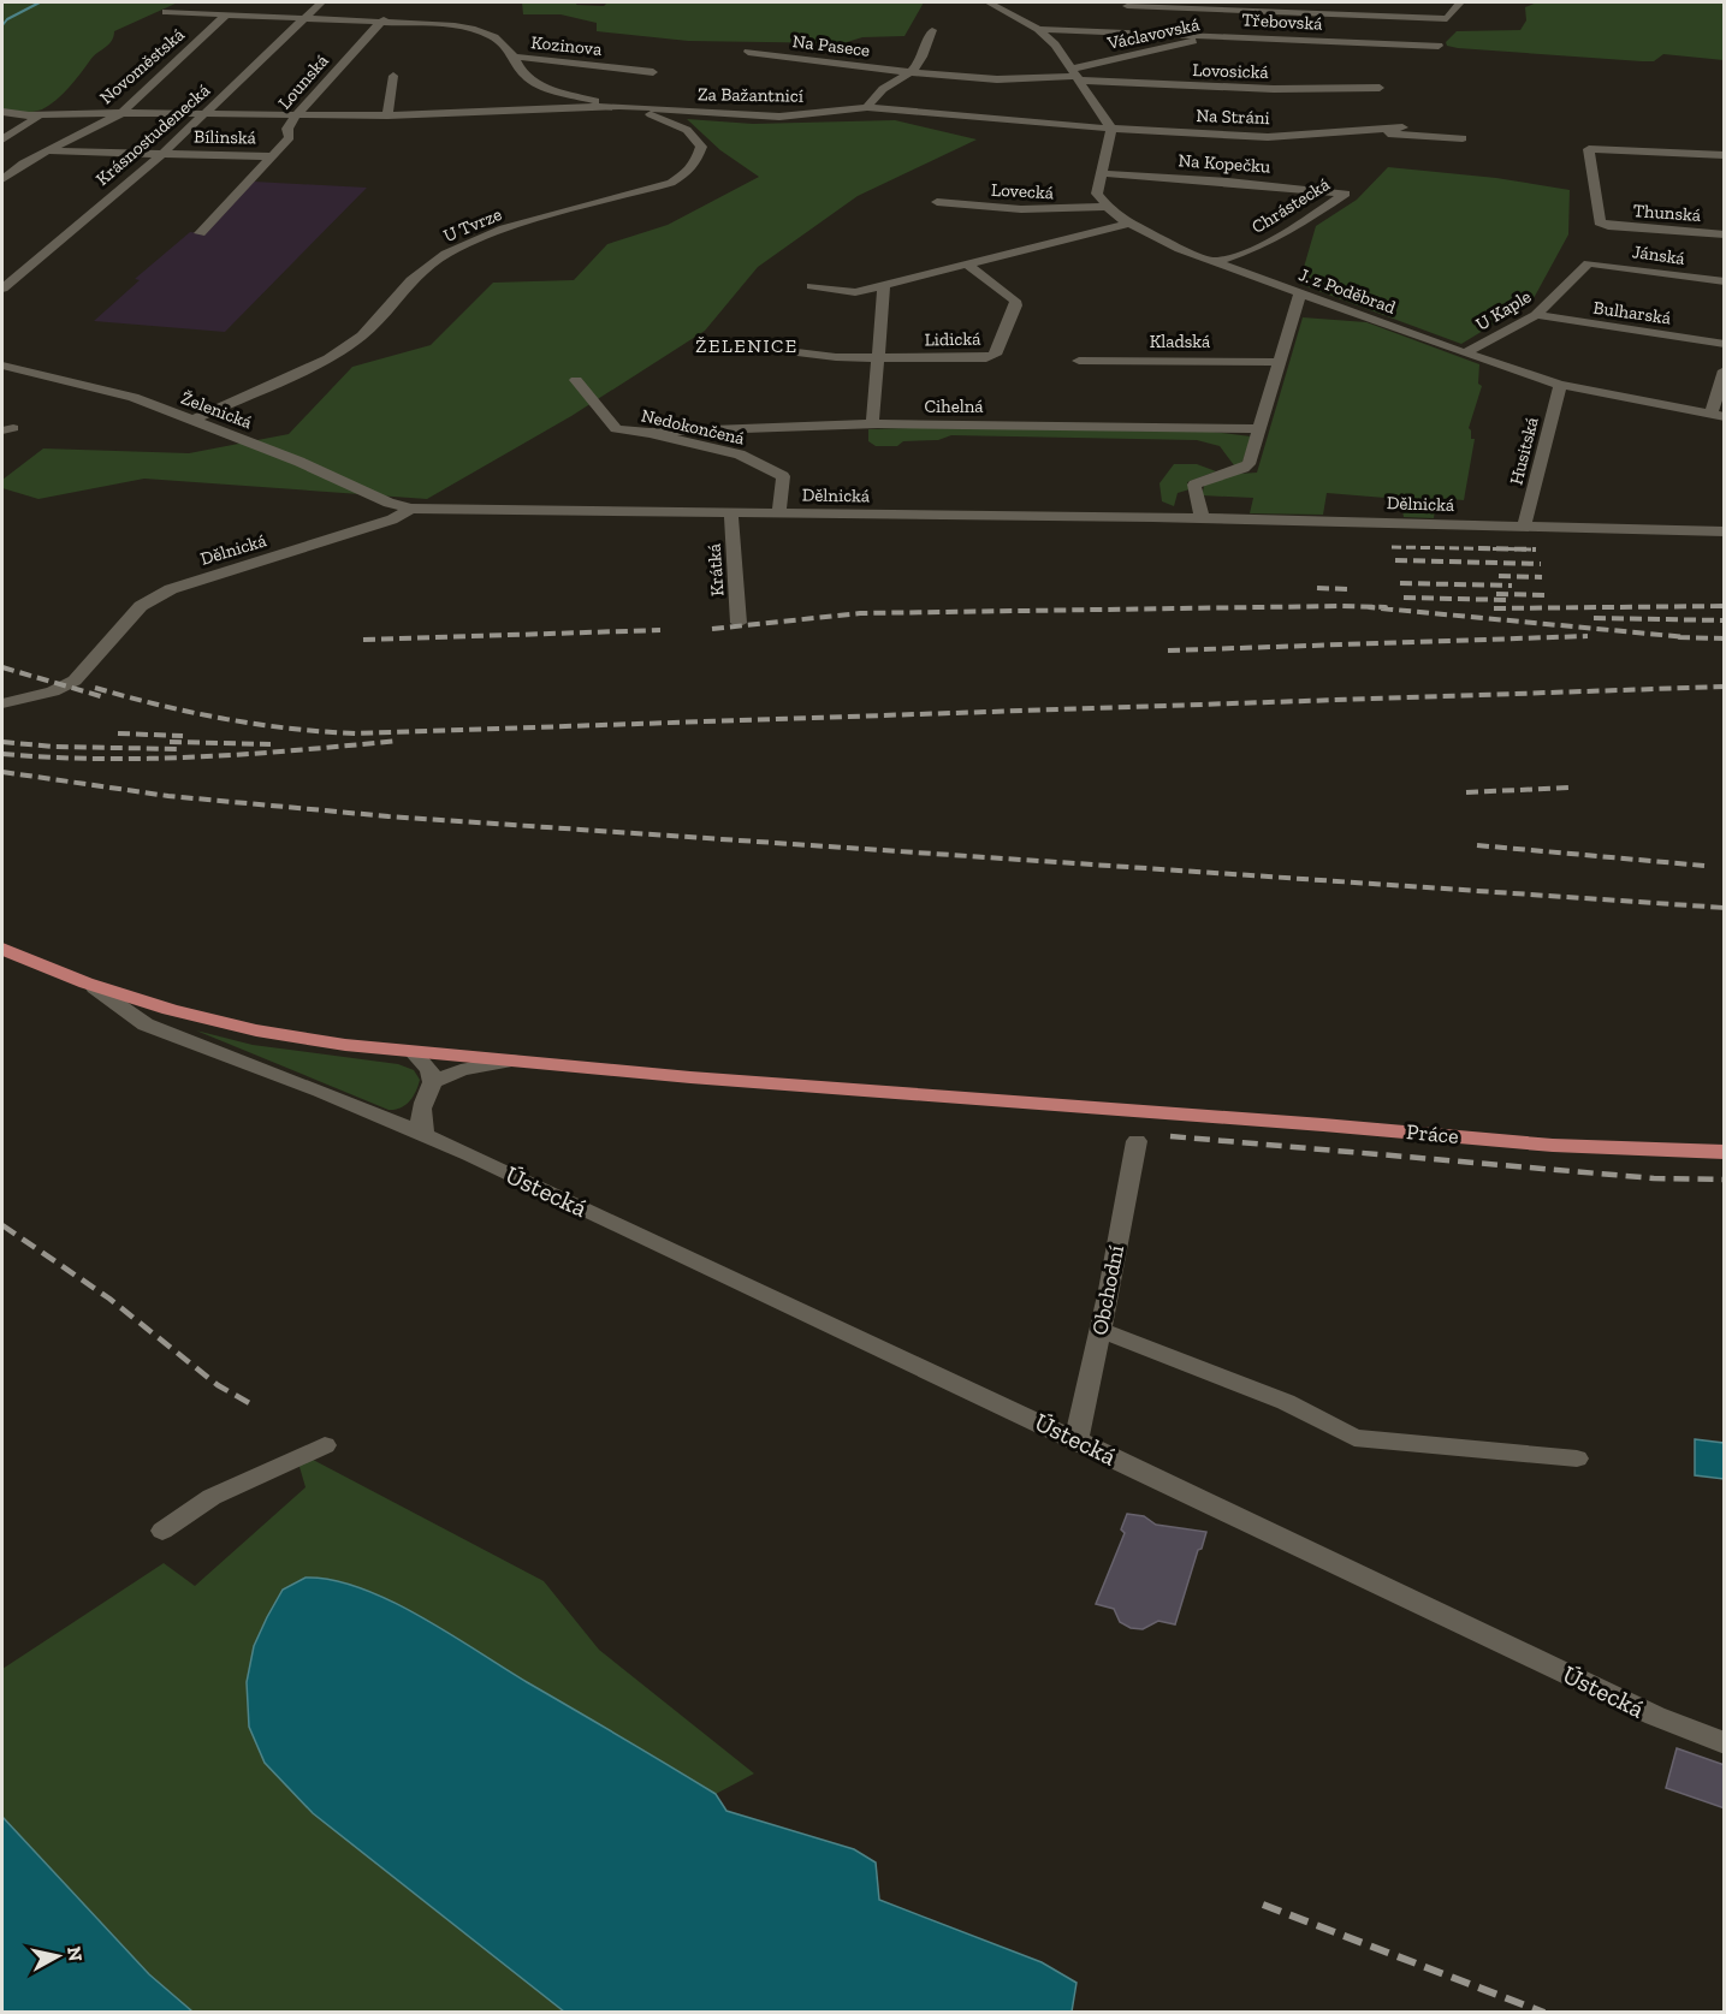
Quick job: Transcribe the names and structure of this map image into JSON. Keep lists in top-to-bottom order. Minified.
{"streets":{"main road":["Práce","Ústecká"],"street":["Třebovská","Václavovská","Kozinova","Na Pasece","Novoměstská","Lovosická","Lounská","Za Bažantnicí","Na Stráni","Krásnostudenecká","Bílinská","Na Kopečku","Lovecká","Chrástecká","Thunská","U Tvrze","Jánská","J. z Poděbrad","U Kaple","Bulharská","Lidická","Kladská","Cihelná","Želenická","Nedokončená","Husitská","Dělnická","Krátká","Obchodní"]},"crossings":[["Třebovská","Václavovská"],["Václavovská","Lovosická"],["Kozinova","Za Bažantnicí"],["Kozinova","U Tvrze"],["Na Pasece","Lovosická"],["Novoměstská","Za Bažantnicí"],["Novoměstská","Bílinská"],["Lounská","Za Bažantnicí"],["Lounská","Bílinská"],["Za Bažantnicí","Na Stráni"],["Za Bažantnicí","Krásnostudenecká"],["Za Bažantnicí","U Tvrze"],["Krásnostudenecká","Bílinská"],["Na Kopečku","Chrástecká"],["Lovecká","J. z Poděbrad"],["Chrástecká","J. z Poděbrad"],["U Tvrze","Želenická"],["Jánská","U Kaple"],["J. z Poděbrad","U Kaple"],["J. z Poděbrad","Husitská"],["U Kaple","Bulharská"],["Cihelná","Nedokončená"],["Želenická","Dělnická"],["Nedokončená","Dělnická"],["Husitská","Dělnická"],["Dělnická","Krátká"],["Práce","Ústecká"],["Ústecká","Obchodní"]],"districts":["ŽELENICE"],"north":"right"}
